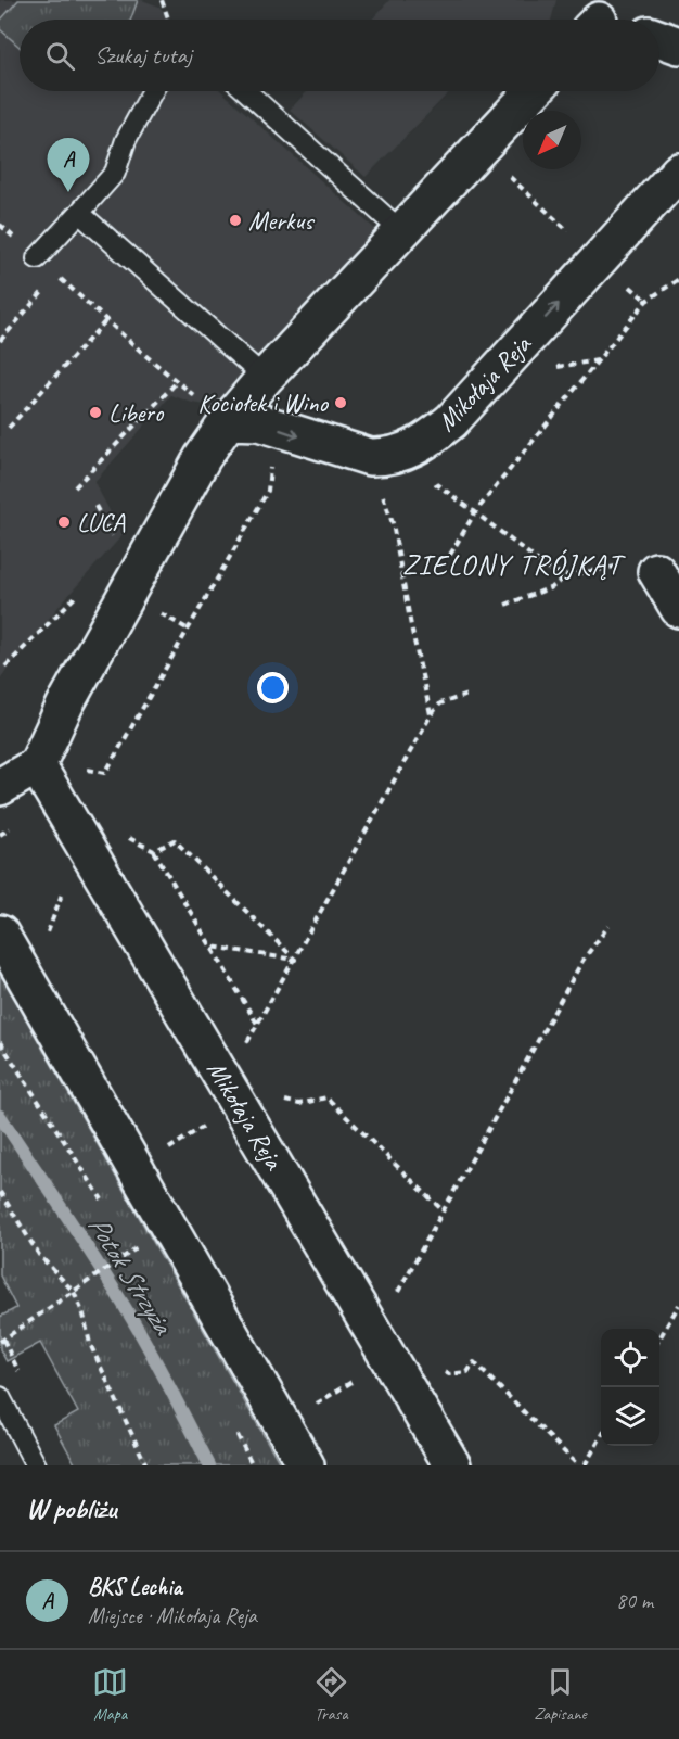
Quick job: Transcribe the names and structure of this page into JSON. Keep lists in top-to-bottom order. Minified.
{"streets":{"street":["Mikołaja Reja"]},"districts":["ZIELONY TRÓJKĄT"],"water":["Potok Strzyża"],"places":["Merkus","Kociołek i Wino","Libero","LUCA"],"north":"bottom left","page":{"search":"Szukaj tutaj","pins":"A","heading":"W pobliżu","list":[{"mark":"A","name":"BKS Lechia","note":"Miejsce · Mikołaja Reja","value":"80 m"}],"nav":["Mapa","Trasa","Zapisane"]}}
